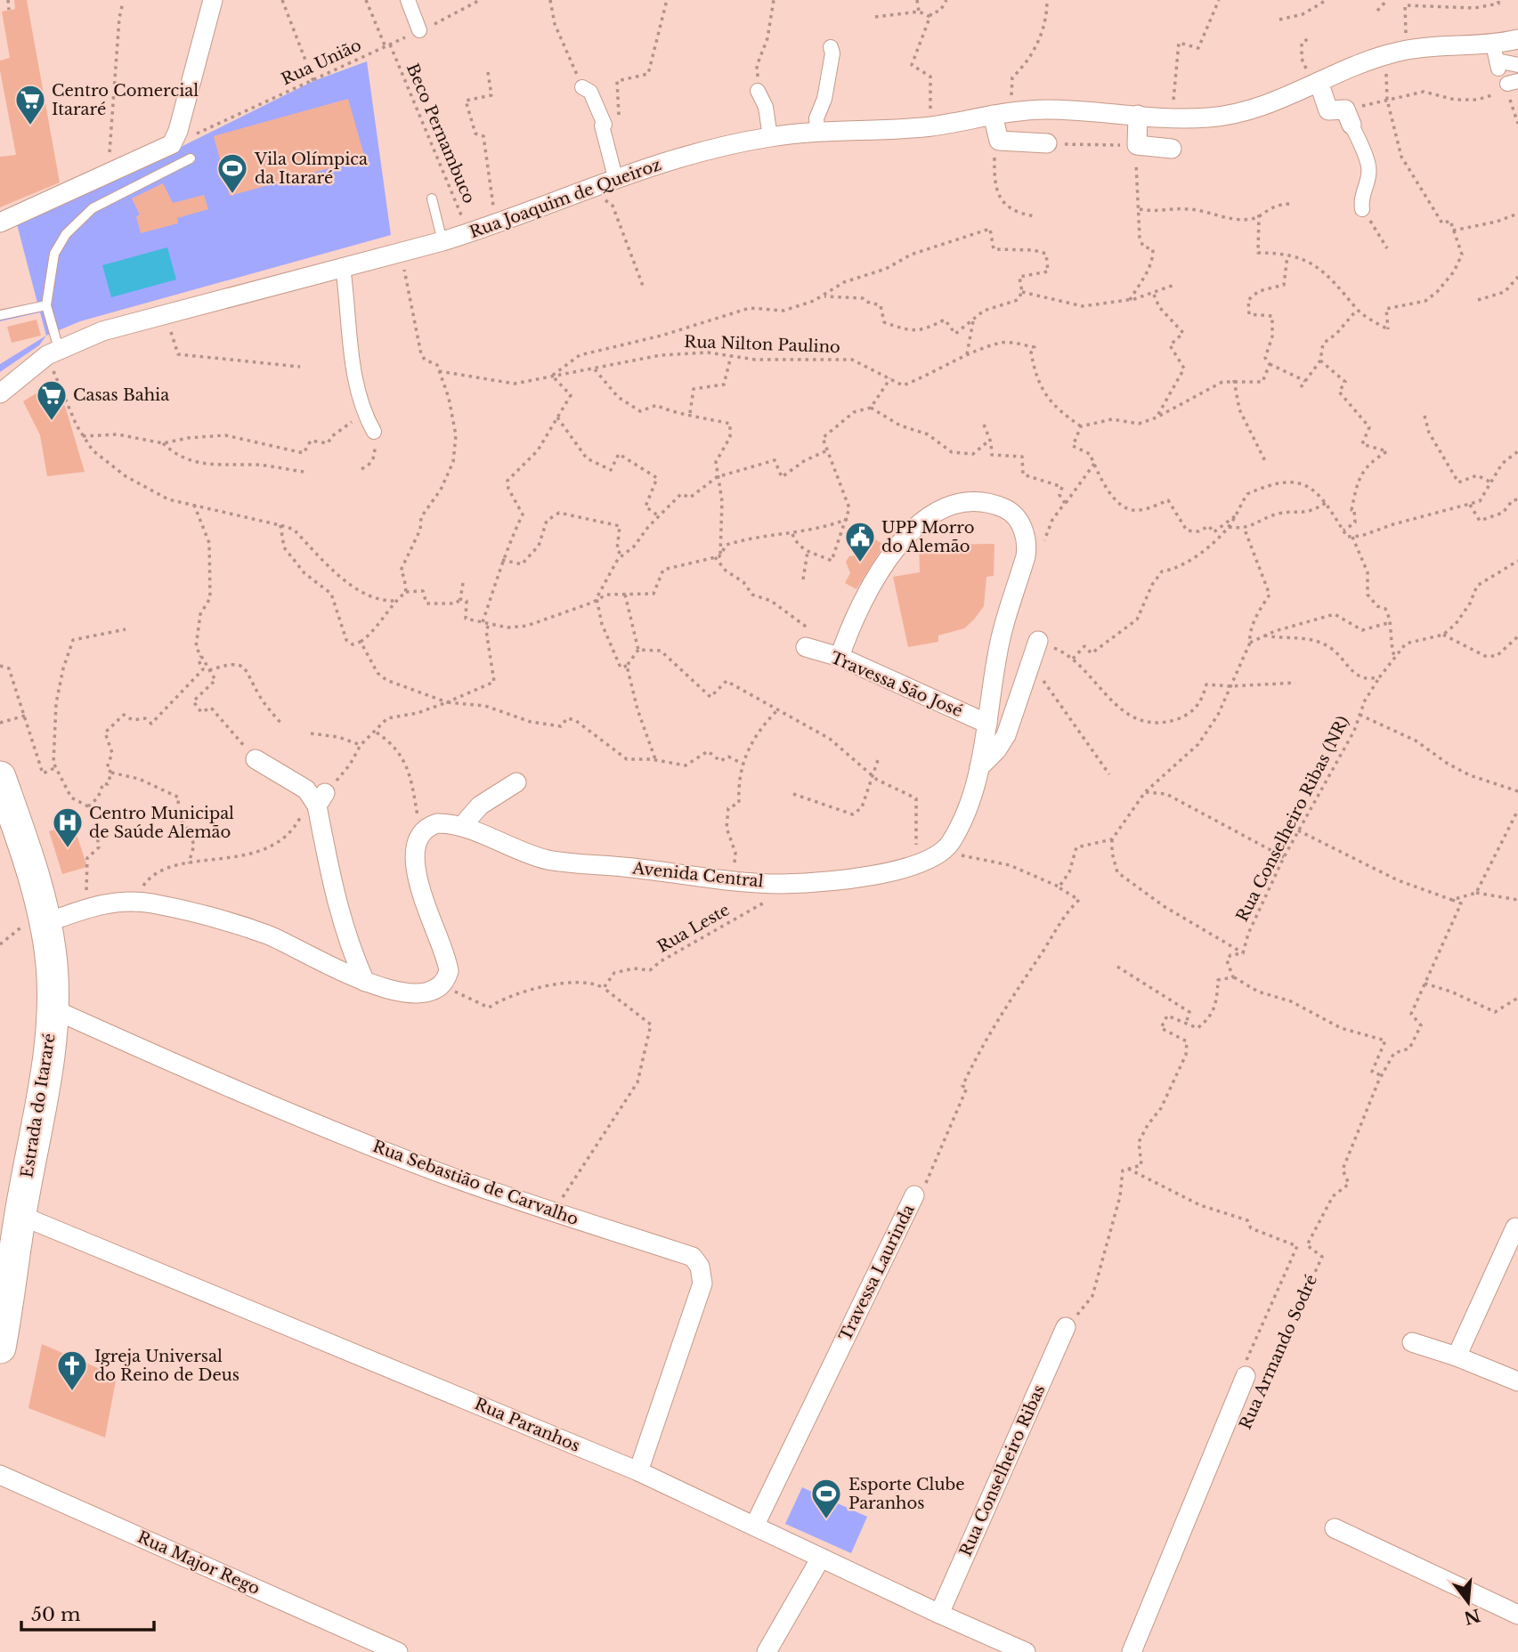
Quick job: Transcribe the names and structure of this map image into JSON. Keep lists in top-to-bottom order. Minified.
{"streets":{"main road":["Estrada do Itararé"],"street":["Rua Joaquim de Queiroz","Travessa São José","Avenida Central","Rua Sebastião de Carvalho","Travessa Laurinda","Rua Armando Sodré","Rua Paranhos","Rua Conselheiro Ribas","Rua Major Rego"],"path":["Rua União","Beco Pernambuco","Rua Nilton Paulino","Rua Conselheiro Ribas (NR)","Rua Leste"]},"crossings":[["Rua União","Beco Pernambuco"],["Beco Pernambuco","Rua Joaquim de Queiroz"],["Avenida Central","Rua Leste"],["Estrada do Itararé","Rua Sebastião de Carvalho"],["Estrada do Itararé","Rua Paranhos"],["Rua Sebastião de Carvalho","Rua Paranhos"],["Travessa Laurinda","Rua Paranhos"],["Rua Paranhos","Rua Conselheiro Ribas"]],"places":{"supermarket":["Centro Comercial Itararé","Casas Bahia"],"sports":["Vila Olímpica da Itararé","Esporte Clube Paranhos"],"public building":["UPP Morro do Alemão"],"hospital":["Centro Municipal de Saúde Alemão"],"church":["Igreja Universal do Reino de Deus"]},"scale_bar":"50 m","north":"bottom"}
